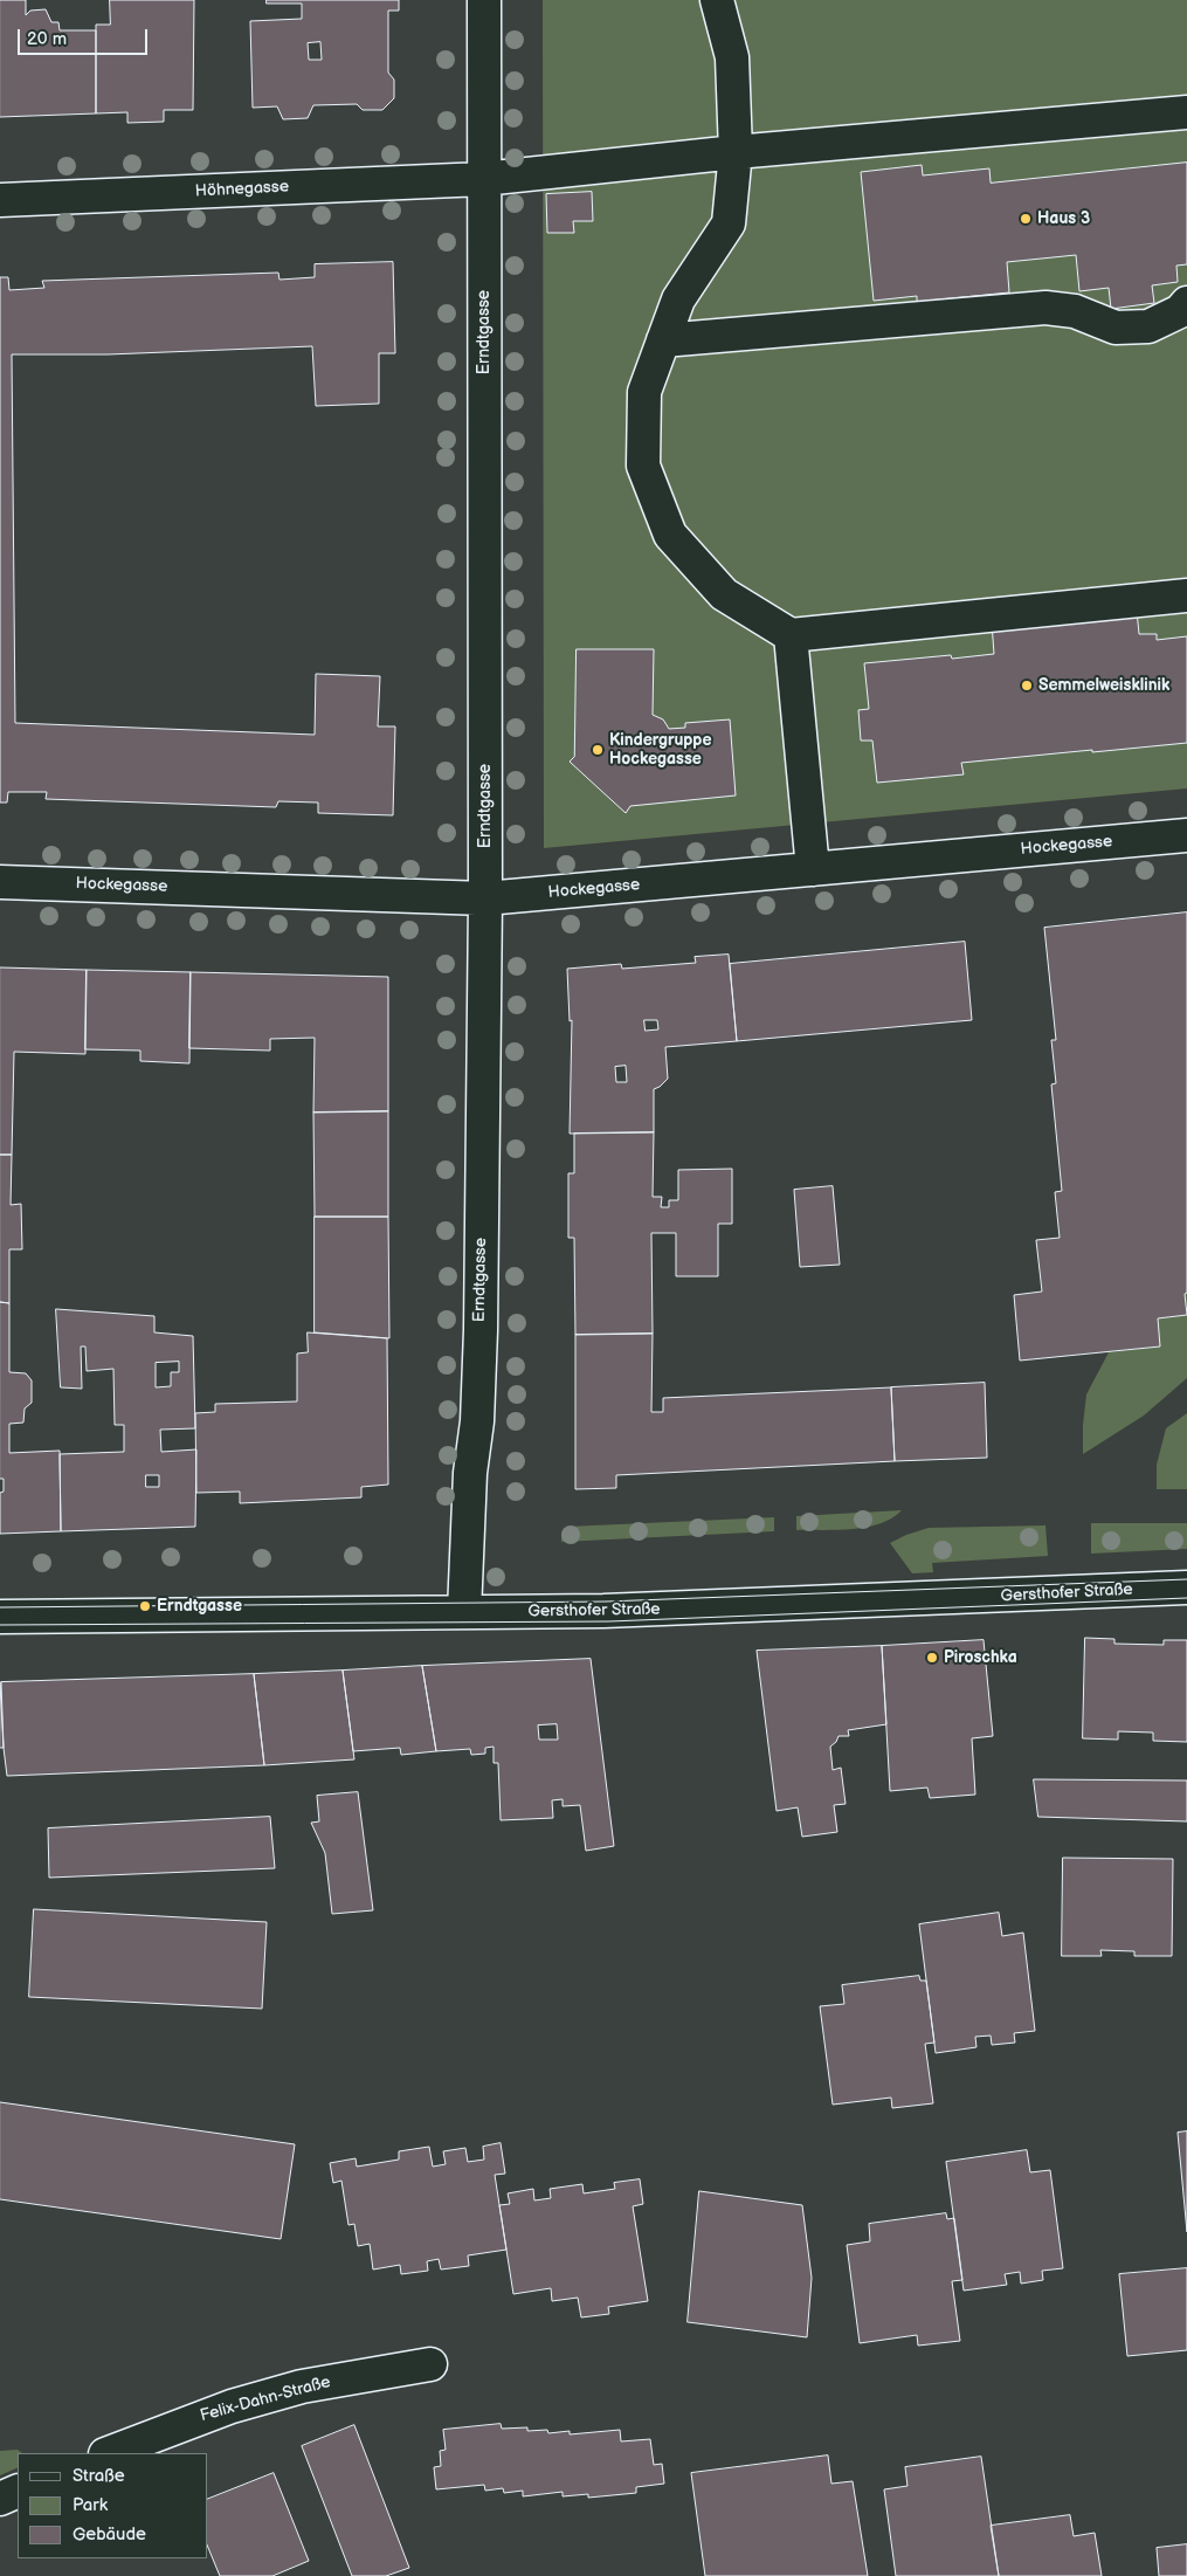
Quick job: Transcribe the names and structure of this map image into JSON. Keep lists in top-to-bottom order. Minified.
{"streets":{"street":["Höhnegasse","Erndtgasse","Hockegasse","Gersthofer Straße","Felix-Dahn-Straße"]},"crossings":[["Höhnegasse","Erndtgasse"],["Erndtgasse","Hockegasse"],["Erndtgasse","Gersthofer Straße"]],"places":["Haus 3","Semmelweisklinik","Kindergruppe Hockegasse","Erndtgasse","Piroschka"],"legend":["Straße","Park","Gebäude"],"scale_bar":"20 m"}
